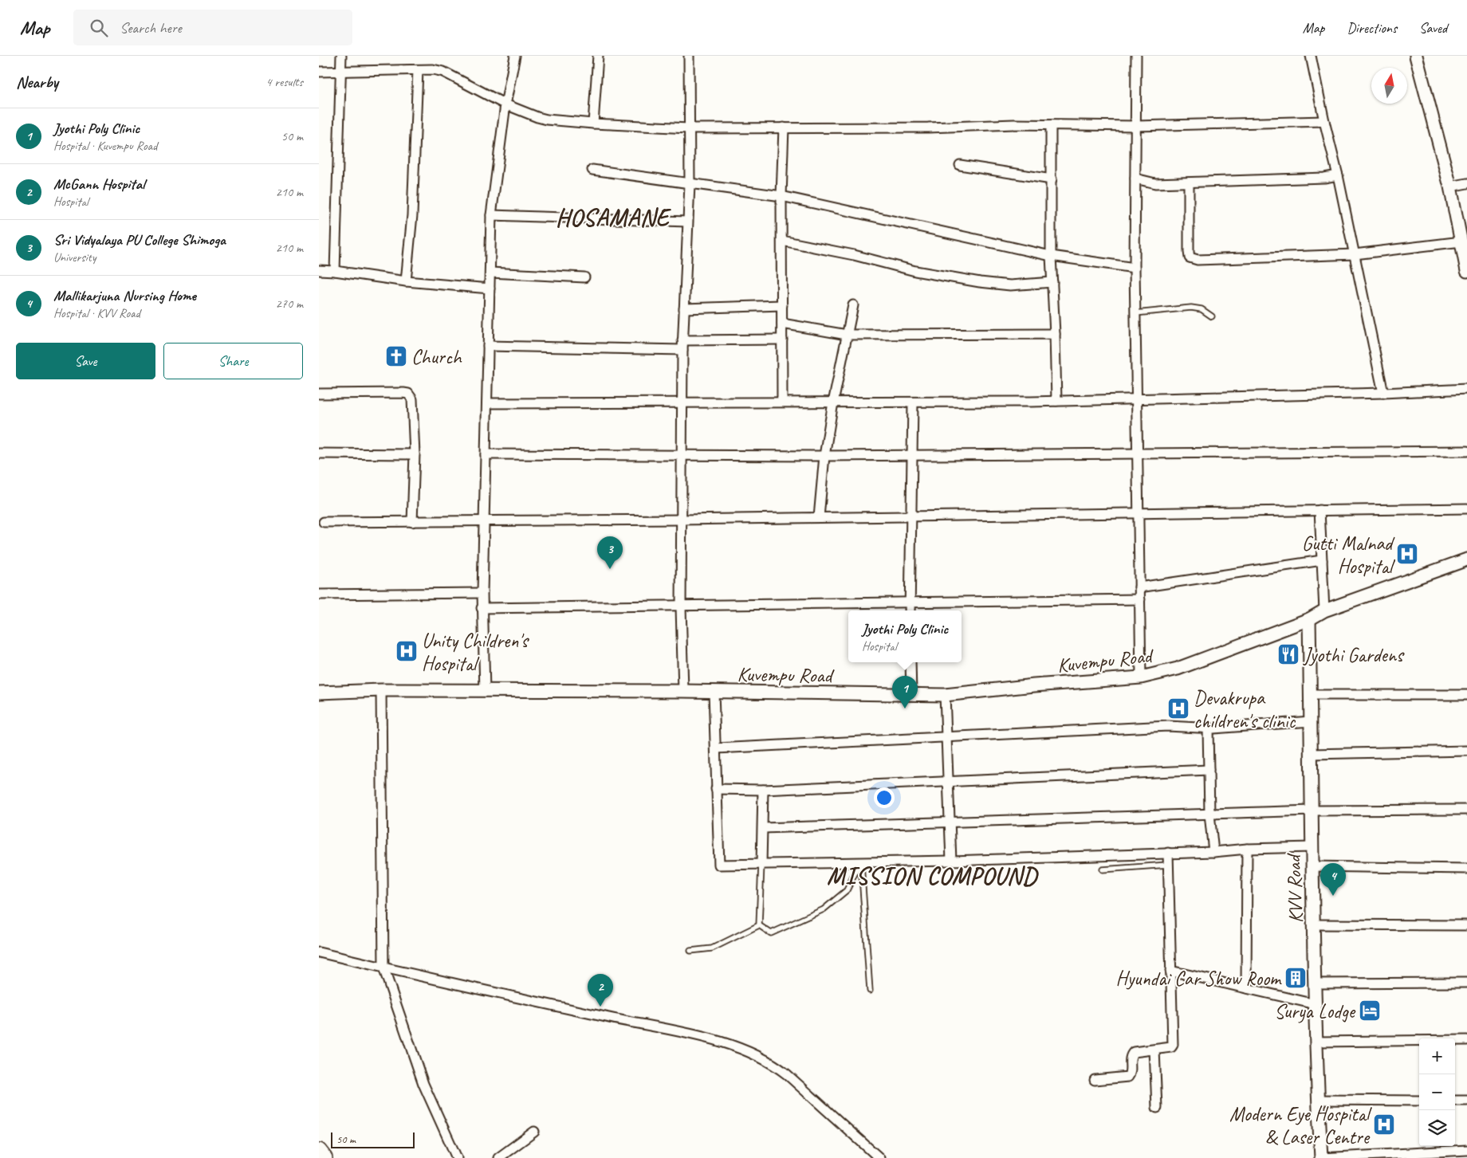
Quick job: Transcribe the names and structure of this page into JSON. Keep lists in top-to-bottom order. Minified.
{"streets":{"main road":["Kuvempu Road","KVV Road"]},"crossings":[["Kuvempu Road","KVV Road"]],"districts":["HOSAMANE","MISSION COMPOUND"],"places":{"church":["Church"],"hospital":["Gutti Malnad Hospital","Unity Children's Hospital","Devakrupa children's clinic","Modern Eye Hospital & Laser Centre"],"restaurant":["Jyothi Gardens"],"building":["Hyundai Car Show Room"],"hotel":["Surya Lodge"]},"scale_bar":"50 m","north":"top","page":{"header":"Map","search":"Search here","nav":["Map","Directions","Saved"],"heading":["Nearby","4 results"],"list":[{"mark":"1","name":"Jyothi Poly Clinic","note":"Hospital · Kuvempu Road","value":"50 m"},{"mark":"2","name":"McGann Hospital","note":"Hospital","value":"210 m"},{"mark":"3","name":"Sri Vidyalaya PU College Shimoga","note":"University","value":"210 m"},{"mark":"4","name":"Mallikarjuna Nursing Home","note":"Hospital · KVV Road","value":"270 m"}],"buttons":["Save","Share"],"pins":["3","1","4","2"],"popup":["Jyothi Poly Clinic","Hospital"],"map_buttons":["+","−"],"scale":"50 m"}}
